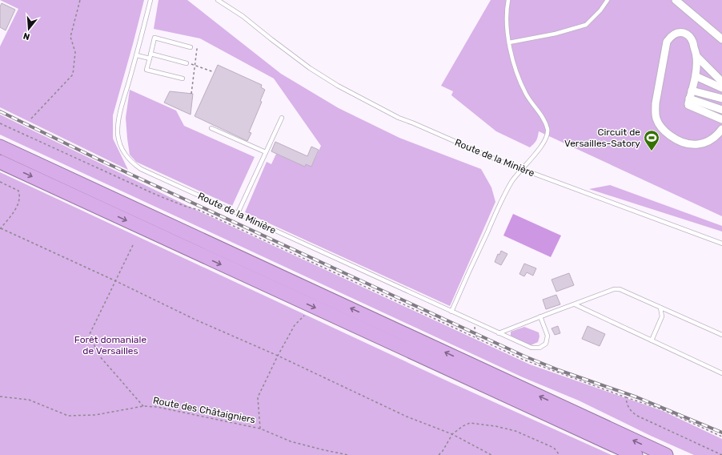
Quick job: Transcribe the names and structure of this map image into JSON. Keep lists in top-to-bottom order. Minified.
{"streets":{"lane":["Route de la Minière"],"path":["Route des Châtaigniers"]},"parks":["Forêt domaniale de Versailles"],"places":{"sports":["Circuit de Versailles-Satory"]},"north":"bottom"}
